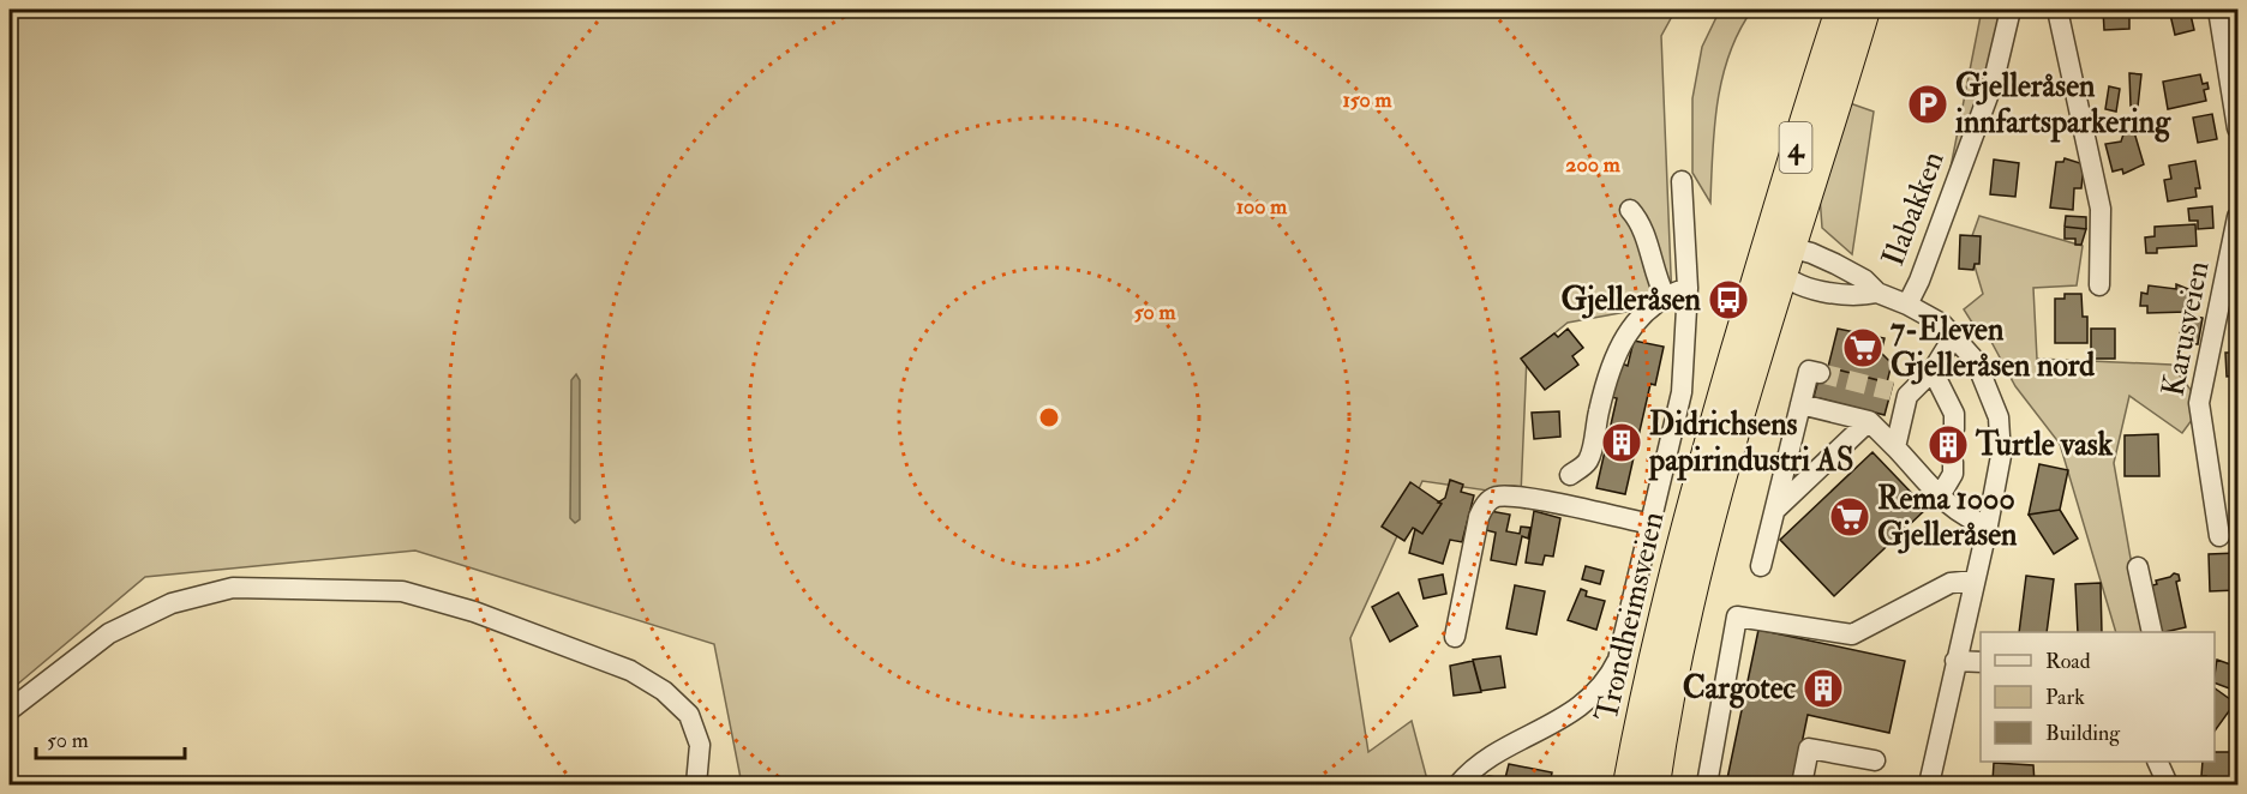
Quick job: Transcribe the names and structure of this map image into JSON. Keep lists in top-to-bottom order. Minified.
{"streets":{"highway":["4","Trondheimsveien"],"street":["Ilabakken","Karusveien"]},"places":{"parking":["Gjelleråsen innfartsparkering"],"bus stop":["Gjelleråsen"],"supermarket":["7-Eleven Gjelleråsen nord","Rema 1000 Gjelleråsen"],"building":["Didrichsens papirindustri AS","Turtle vask","Cargotec"]},"legend":["Road","Park","Building"],"scale_bar":"50 m","rings":["150 m","200 m","100 m","50 m"]}
